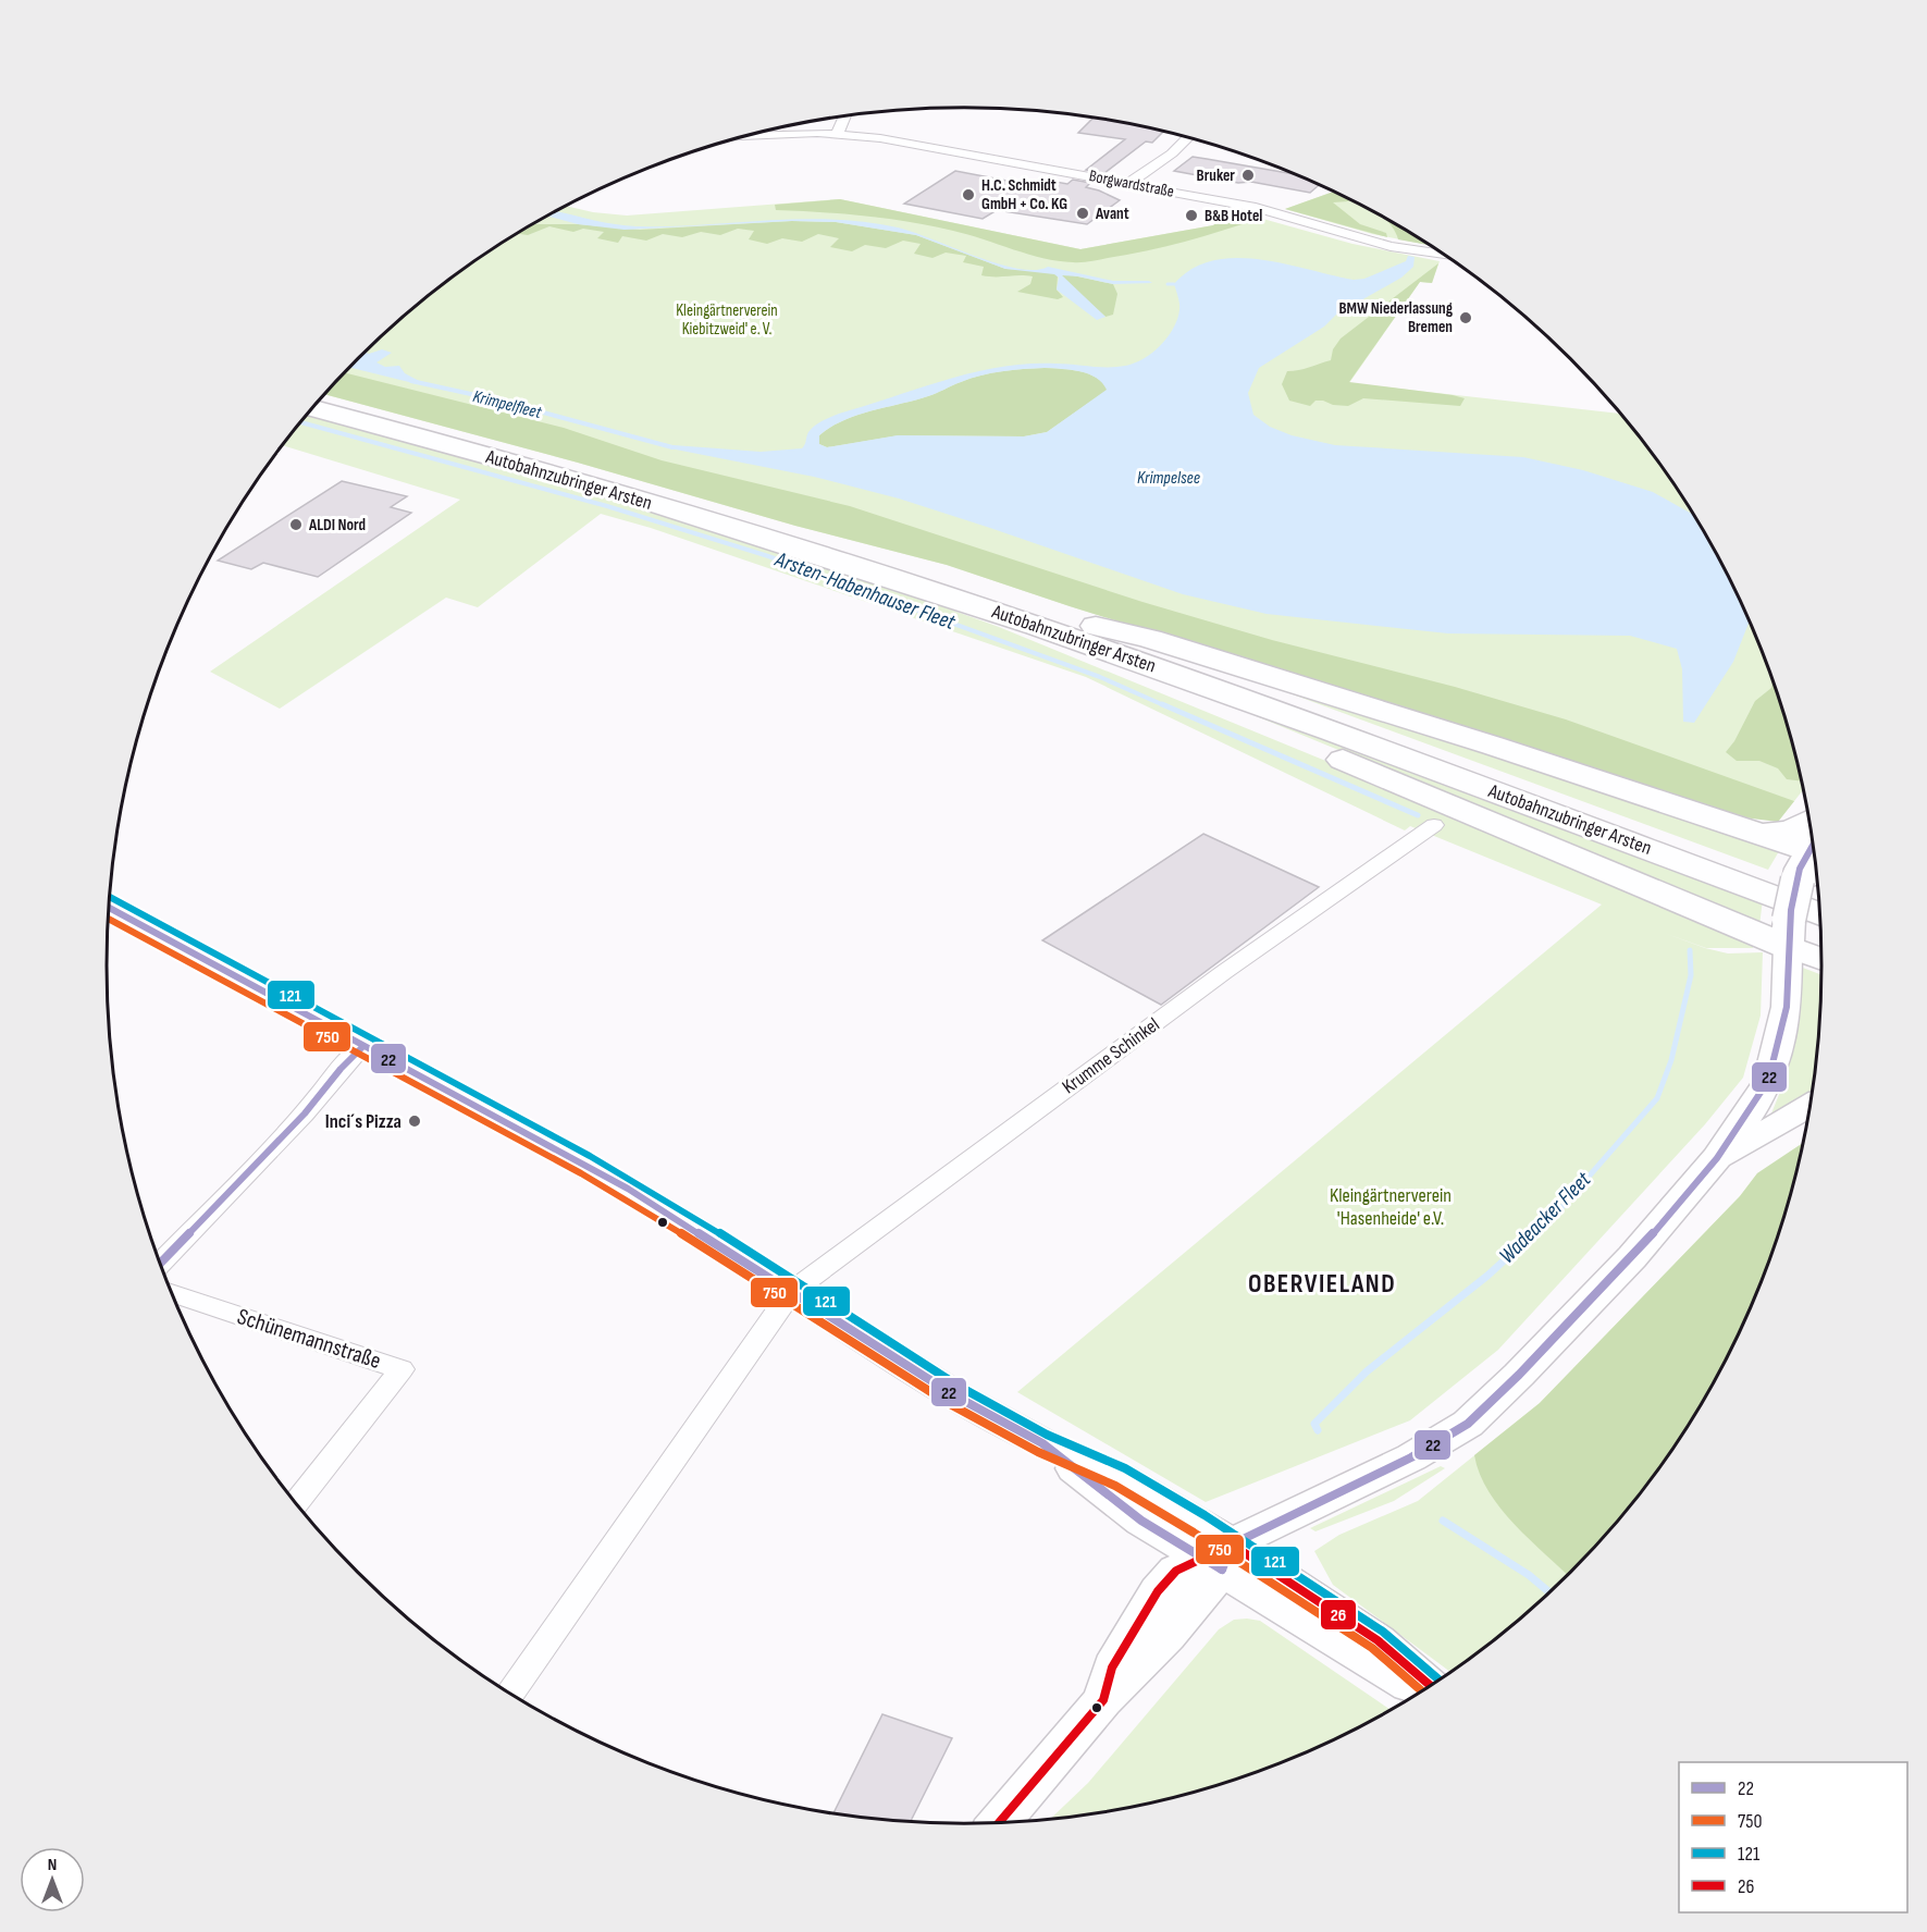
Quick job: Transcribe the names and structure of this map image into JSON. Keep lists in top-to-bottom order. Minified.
{"streets":{"highway":["Autobahnzubringer Arsten"],"street":["Borgwardstraße","Krumme Schinkel","Schünemannstraße"]},"districts":["OBERVIELAND"],"water":["Krimpelfleet","Krimpelsee","Arsten-Habenhauser Fleet","Wadeacker Fleet"],"parks":["Kleingärtnerverein Kiebitzweid' e. V.","Kleingärtnerverein 'Hasenheide' e.V."],"places":["Bruker","H.C. Schmidt GmbH + Co. KG","Avant","B&B Hotel","BMW Niederlassung Bremen","ALDI Nord","Inci´s Pizza"],"lines":["transit line 22","transit line 121","transit line 750","transit line 26"],"legend":["22","750","121","26"],"north":"top"}
